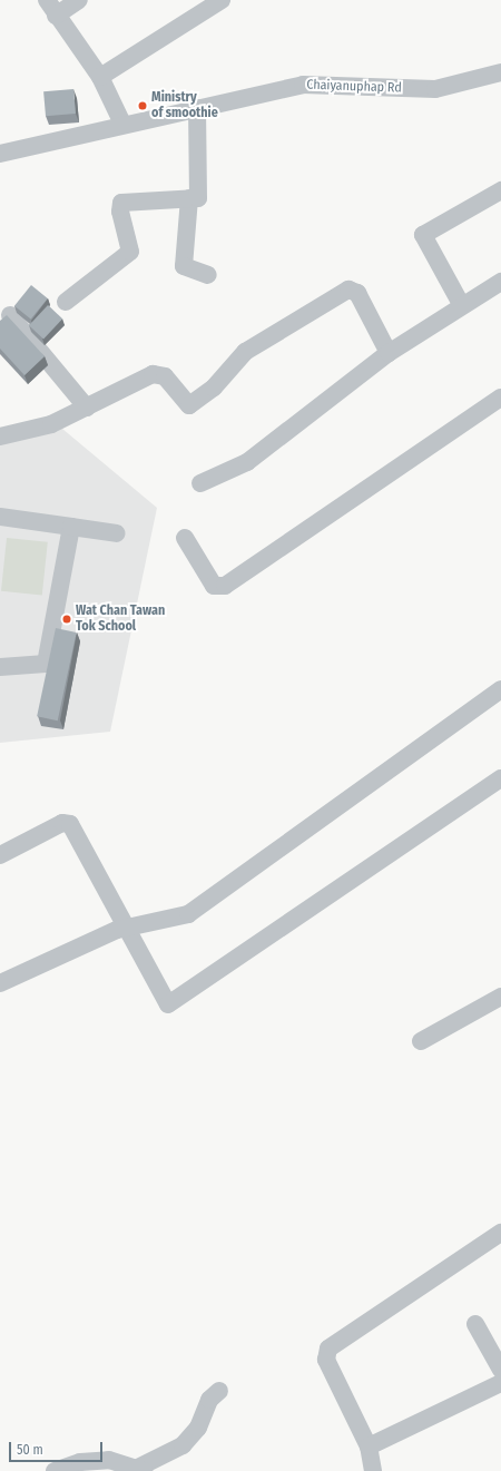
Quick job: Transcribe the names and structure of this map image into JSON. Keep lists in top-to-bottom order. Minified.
{"streets":{"street":["Chaiyanuphap Rd"]},"places":["Ministry of smoothie","Wat Chan Tawan Tok School"],"scale_bar":"50 m"}
